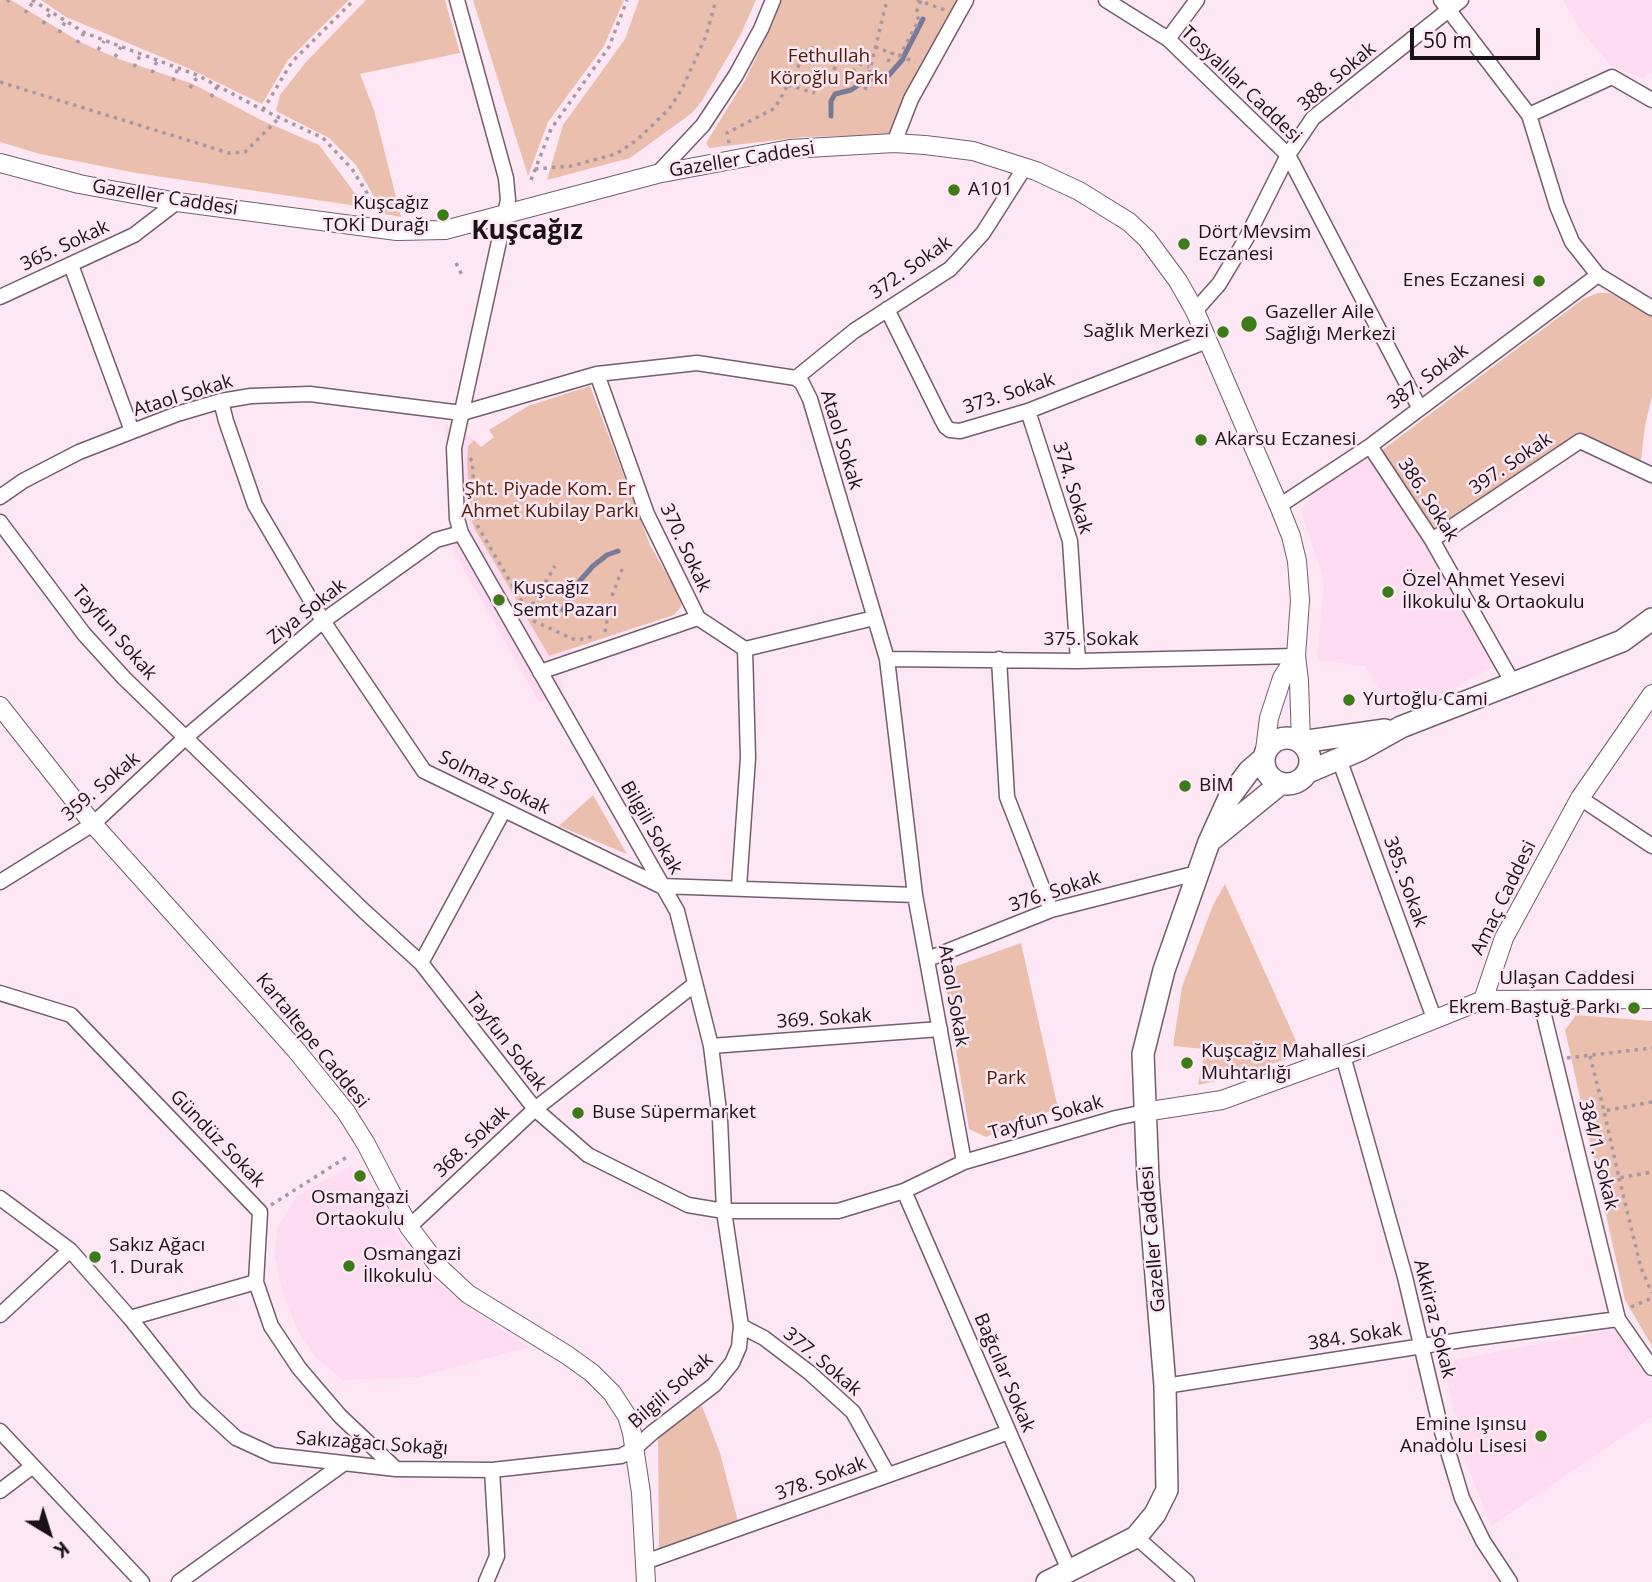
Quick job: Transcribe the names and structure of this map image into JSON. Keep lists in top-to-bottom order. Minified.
{"streets":{"main road":["Gazeller Caddesi"],"street":["388. Sokak","Tosyalılar Caddesi","365. Sokak","372. Sokak","387. Sokak","373. Sokak","Ataol Sokak","397. Sokak","374. Sokak","386. Sokak","370. Sokak","Ziya Sokak","Tayfun Sokak","375. Sokak","Solmaz Sokak","359. Sokak","Bilgili Sokak","385. Sokak","376. Sokak","Amaç Caddesi","Ulaşan Caddesi","369. Sokak","Kartaltepe Caddesi","Gündüz Sokak","368. Sokak","384/1. Sokak","Akkiraz Sokak","384. Sokak","377. Sokak","Bağcılar Sokak","Sakızağacı Sokağı","378. Sokak"]},"crossings":[["388. Sokak","Tosyalılar Caddesi"],["388. Sokak","Gazeller Caddesi"],["Tosyalılar Caddesi","387. Sokak"],["Gazeller Caddesi","365. Sokak"],["Gazeller Caddesi","372. Sokak"],["Gazeller Caddesi","387. Sokak"],["Gazeller Caddesi","373. Sokak"],["Gazeller Caddesi","Tayfun Sokak"],["Gazeller Caddesi","375. Sokak"],["Gazeller Caddesi","Bilgili Sokak"],["Gazeller Caddesi","376. Sokak"],["Gazeller Caddesi","384. Sokak"],["Gazeller Caddesi","Bağcılar Sokak"],["372. Sokak","373. Sokak"],["372. Sokak","Ataol Sokak"],["387. Sokak","386. Sokak"],["373. Sokak","374. Sokak"],["Ataol Sokak","370. Sokak"],["Ataol Sokak","Tayfun Sokak"],["Ataol Sokak","375. Sokak"],["Ataol Sokak","Solmaz Sokak"],["Ataol Sokak","Bilgili Sokak"],["Ataol Sokak","376. Sokak"],["Ataol Sokak","369. Sokak"],["397. Sokak","386. Sokak"],["374. Sokak","375. Sokak"],["Ziya Sokak","Tayfun Sokak"],["Ziya Sokak","Solmaz Sokak"],["Ziya Sokak","359. Sokak"],["Ziya Sokak","Bilgili Sokak"],["Tayfun Sokak","359. Sokak"],["Tayfun Sokak","Bilgili Sokak"],["Tayfun Sokak","368. Sokak"],["Tayfun Sokak","Bağcılar Sokak"],["Solmaz Sokak","Bilgili Sokak"],["359. Sokak","Kartaltepe Caddesi"],["Bilgili Sokak","369. Sokak"],["Bilgili Sokak","Kartaltepe Caddesi"],["Bilgili Sokak","368. Sokak"],["Bilgili Sokak","377. Sokak"],["Bilgili Sokak","Sakızağacı Sokağı"],["Amaç Caddesi","Ulaşan Caddesi"],["Ulaşan Caddesi","384/1. Sokak"],["Kartaltepe Caddesi","368. Sokak"],["Kartaltepe Caddesi","Sakızağacı Sokağı"],["Kartaltepe Caddesi","378. Sokak"],["Gündüz Sokak","Sakızağacı Sokağı"],["384/1. Sokak","384. Sokak"],["Akkiraz Sokak","384. Sokak"],["377. Sokak","378. Sokak"],["Bağcılar Sokak","378. Sokak"]],"districts":["Kuşcağız"],"parks":["Fethullah Köroğlu Parkı","Şht. Piyade Kom. Er Ahmet Kubilay Parkı","Park"],"places":["A101","Kuşcağız TOKİ Durağı","Dört Mevsim Eczanesi","Enes Eczanesi","Gazeller Aile Sağlığı Merkezi","Sağlık Merkezi","Akarsu Eczanesi","Özel Ahmet Yesevi İlkokulu & Ortaokulu","Kuşcağız Semt Pazarı","Yurtoğlu Cami","BİM","Ekrem Baştuğ Parkı","Kuşcağız Mahallesi Muhtarlığı","Buse Süpermarket","Osmangazi Ortaokulu","Sakız Ağacı 1. Durak","Osmangazi İlkokulu","Emine Işınsu Anadolu Lisesi"],"scale_bar":"50 m","north":"bottom right"}
